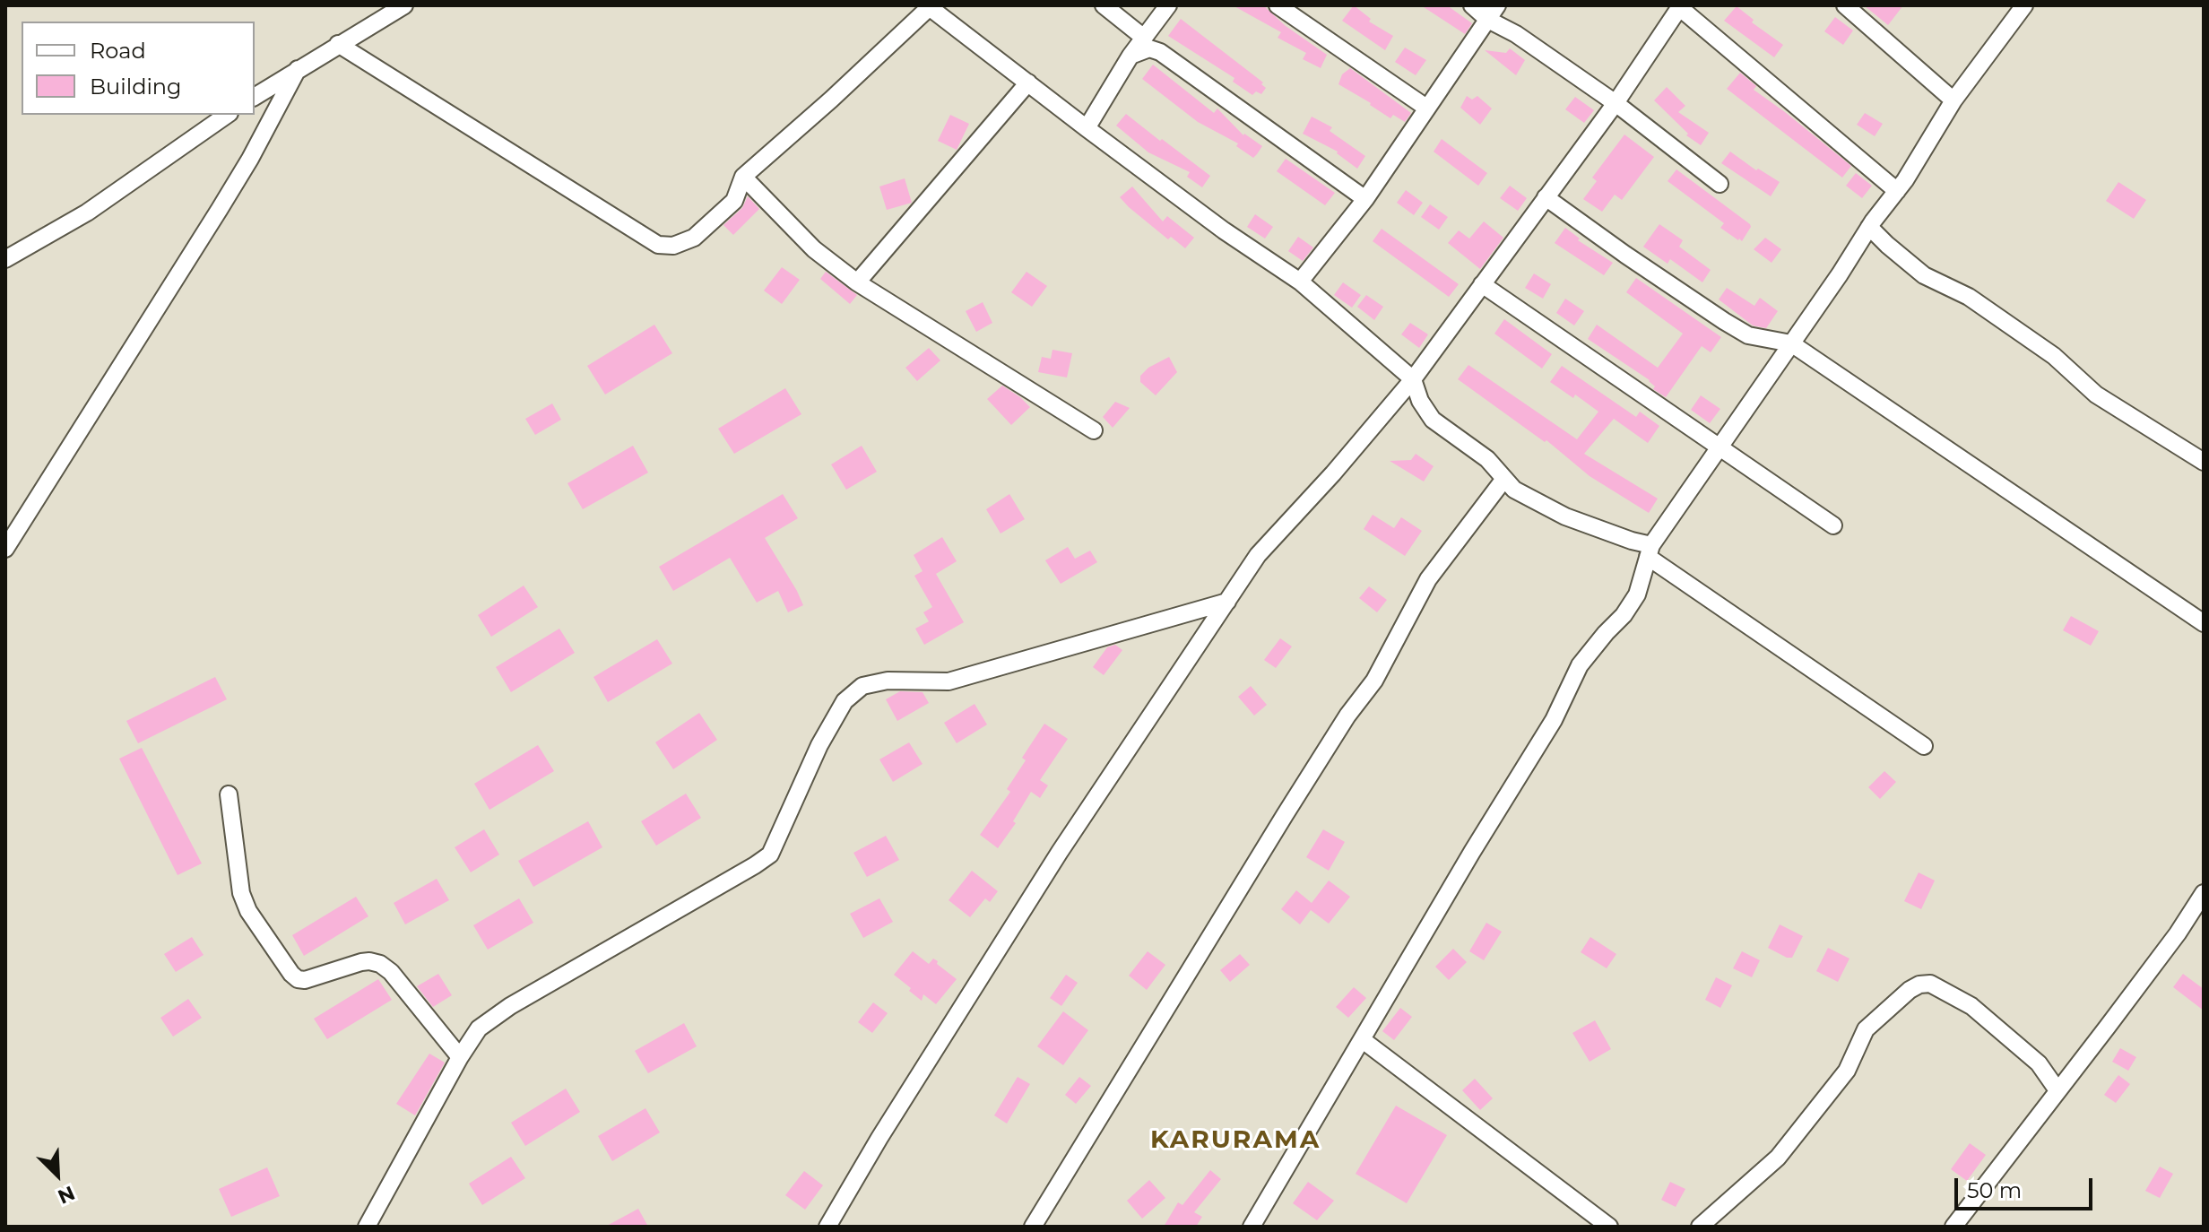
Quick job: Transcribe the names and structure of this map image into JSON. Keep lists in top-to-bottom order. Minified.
{"districts":["KARURAMA"],"legend":["Road","Building"],"scale_bar":"50 m","north":"bottom right"}
